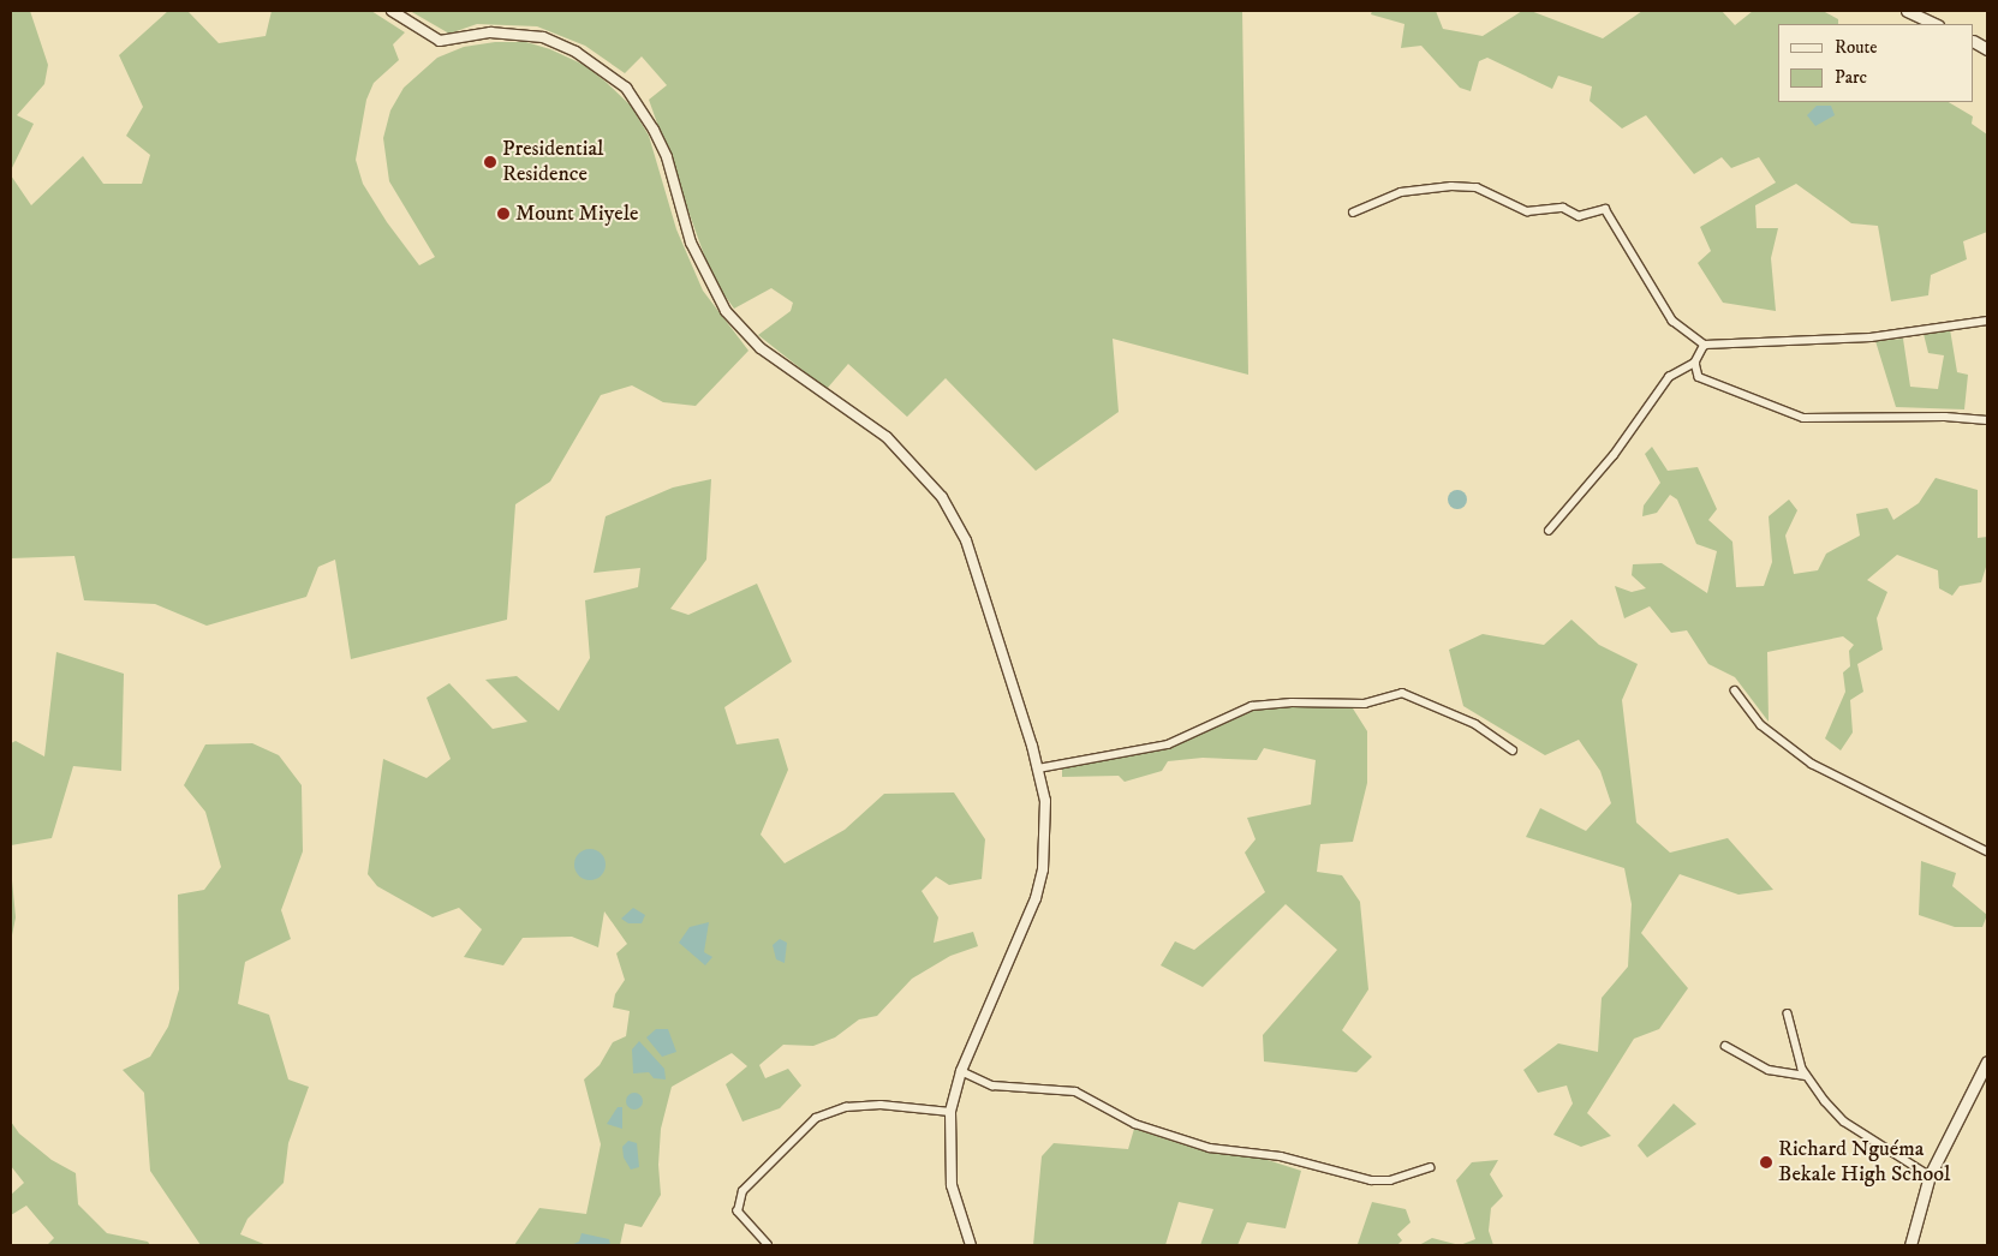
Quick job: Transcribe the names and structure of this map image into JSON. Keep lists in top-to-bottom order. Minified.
{"places":["Presidential Residence","Mount Miyele","Richard Nguéma Bekale High School"],"legend":["Route","Parc"]}
